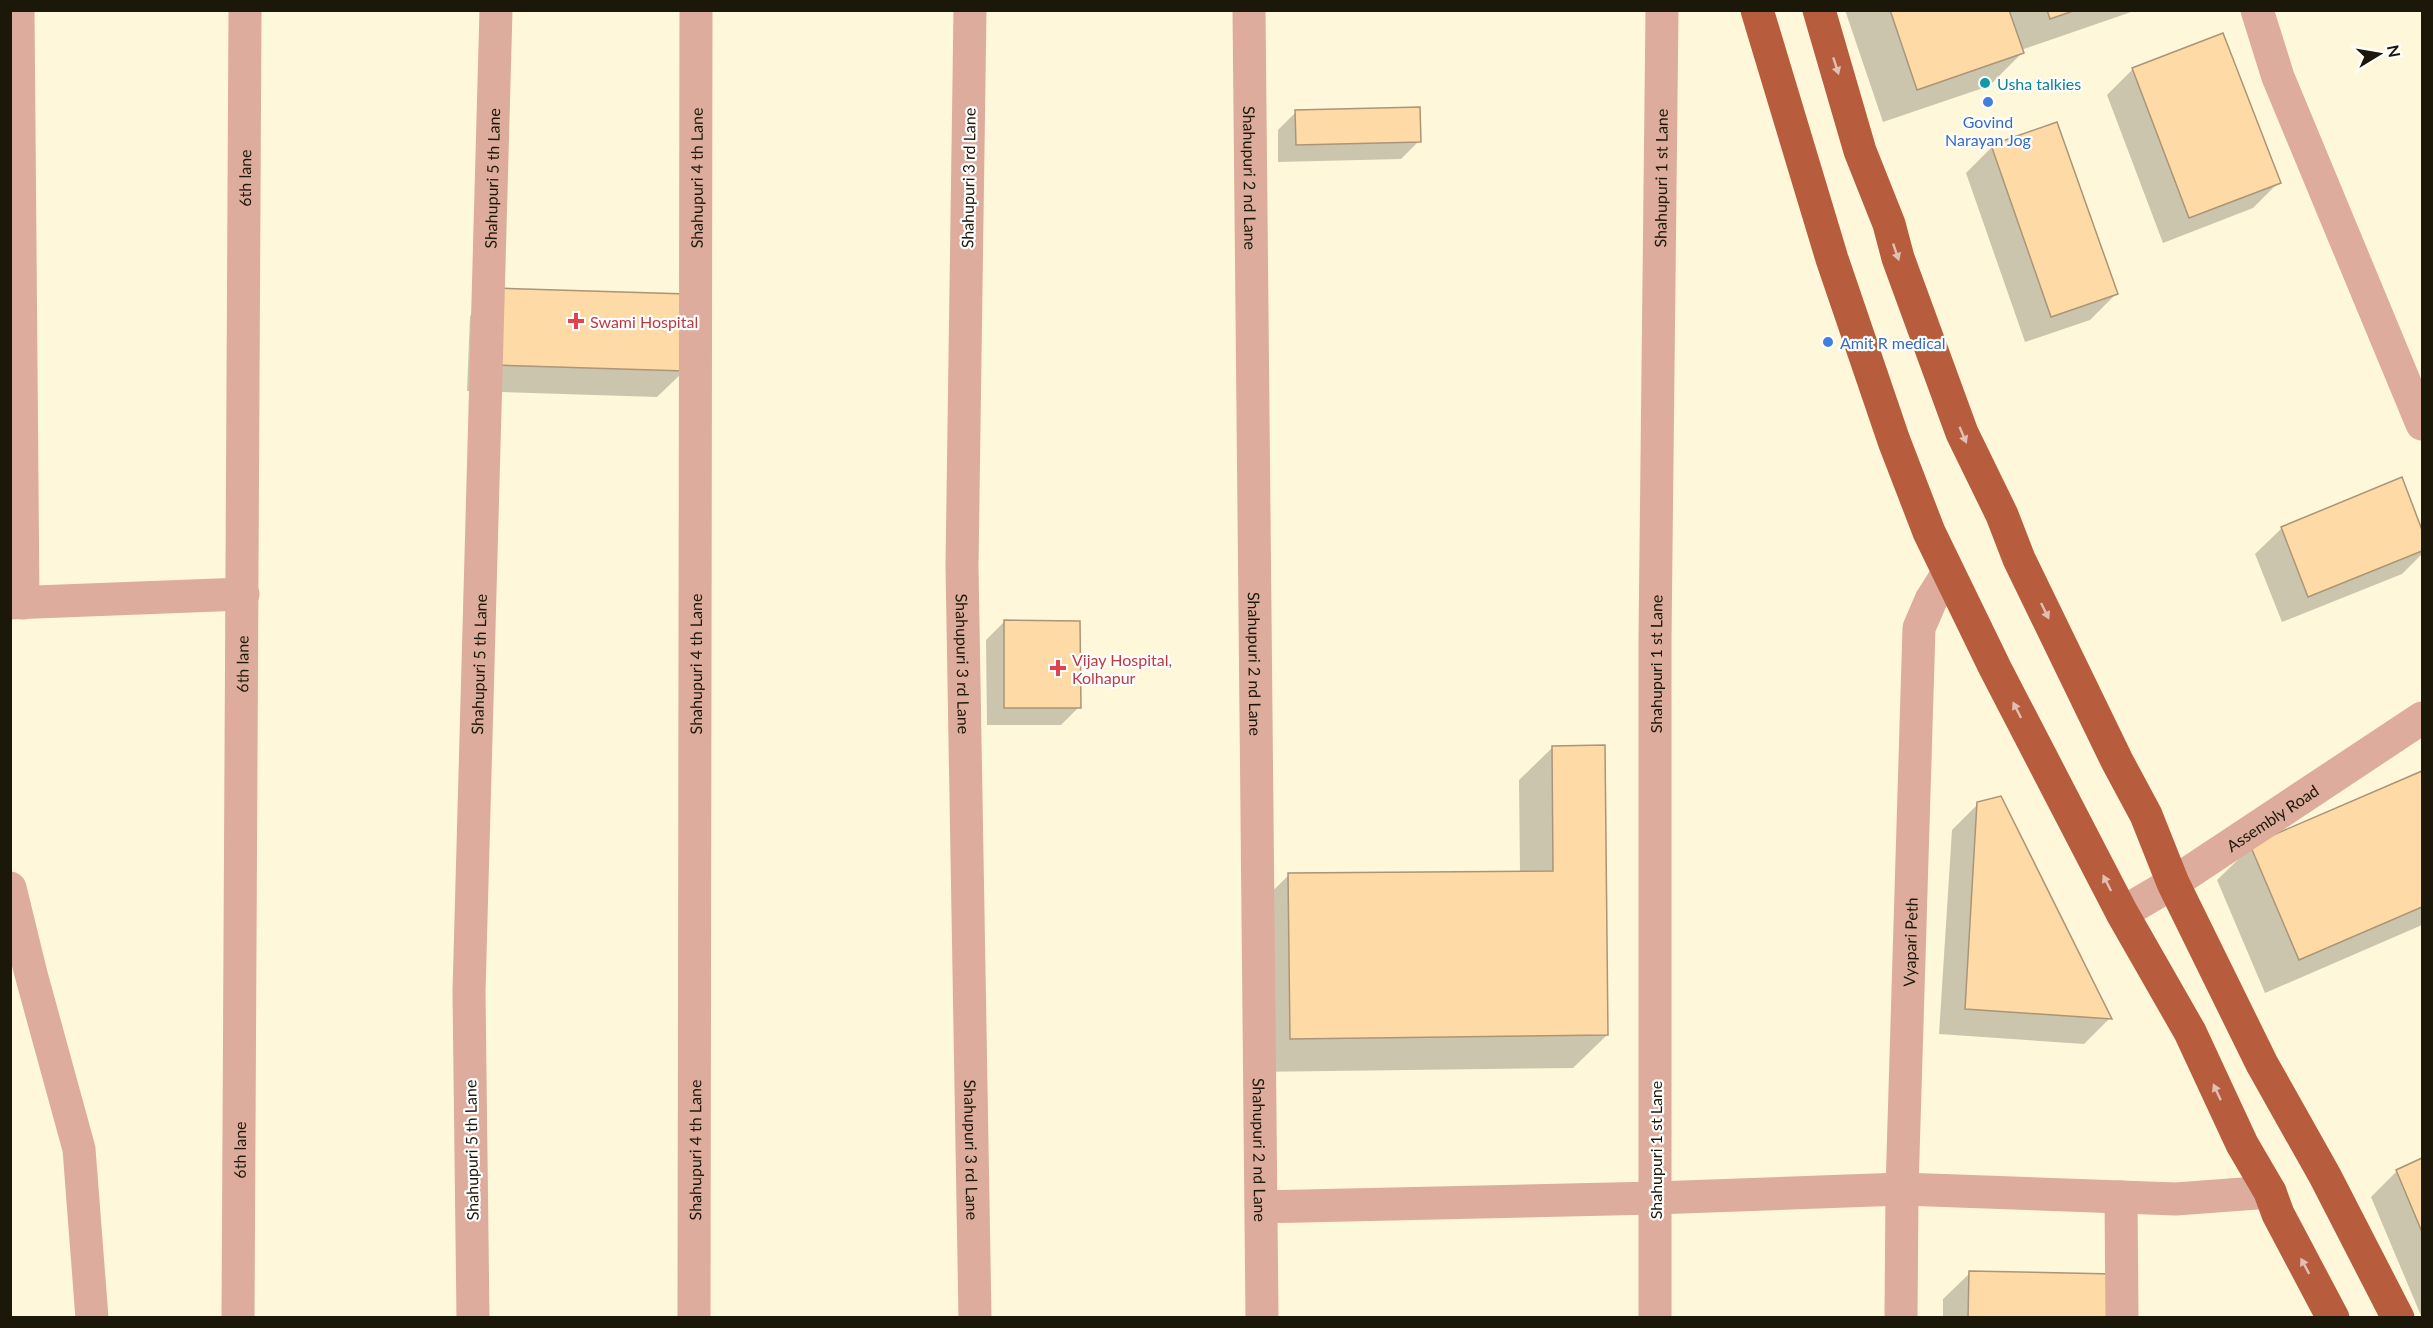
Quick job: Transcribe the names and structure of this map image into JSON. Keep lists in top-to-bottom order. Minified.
{"streets":{"street":["6th lane","Shahupuri 5 th Lane","Shahupuri 4 th Lane","Shahupuri 3 rd Lane","Shahupuri 2 nd Lane","Shahupuri 1 st Lane","Assembly Road","Vyapari Peth"]},"places":{"other":["Usha talkies","Govind Narayan Jog","Amit R medical"],"health":["Swami Hospital","Vijay Hospital, Kolhapur"]},"north":"right"}
